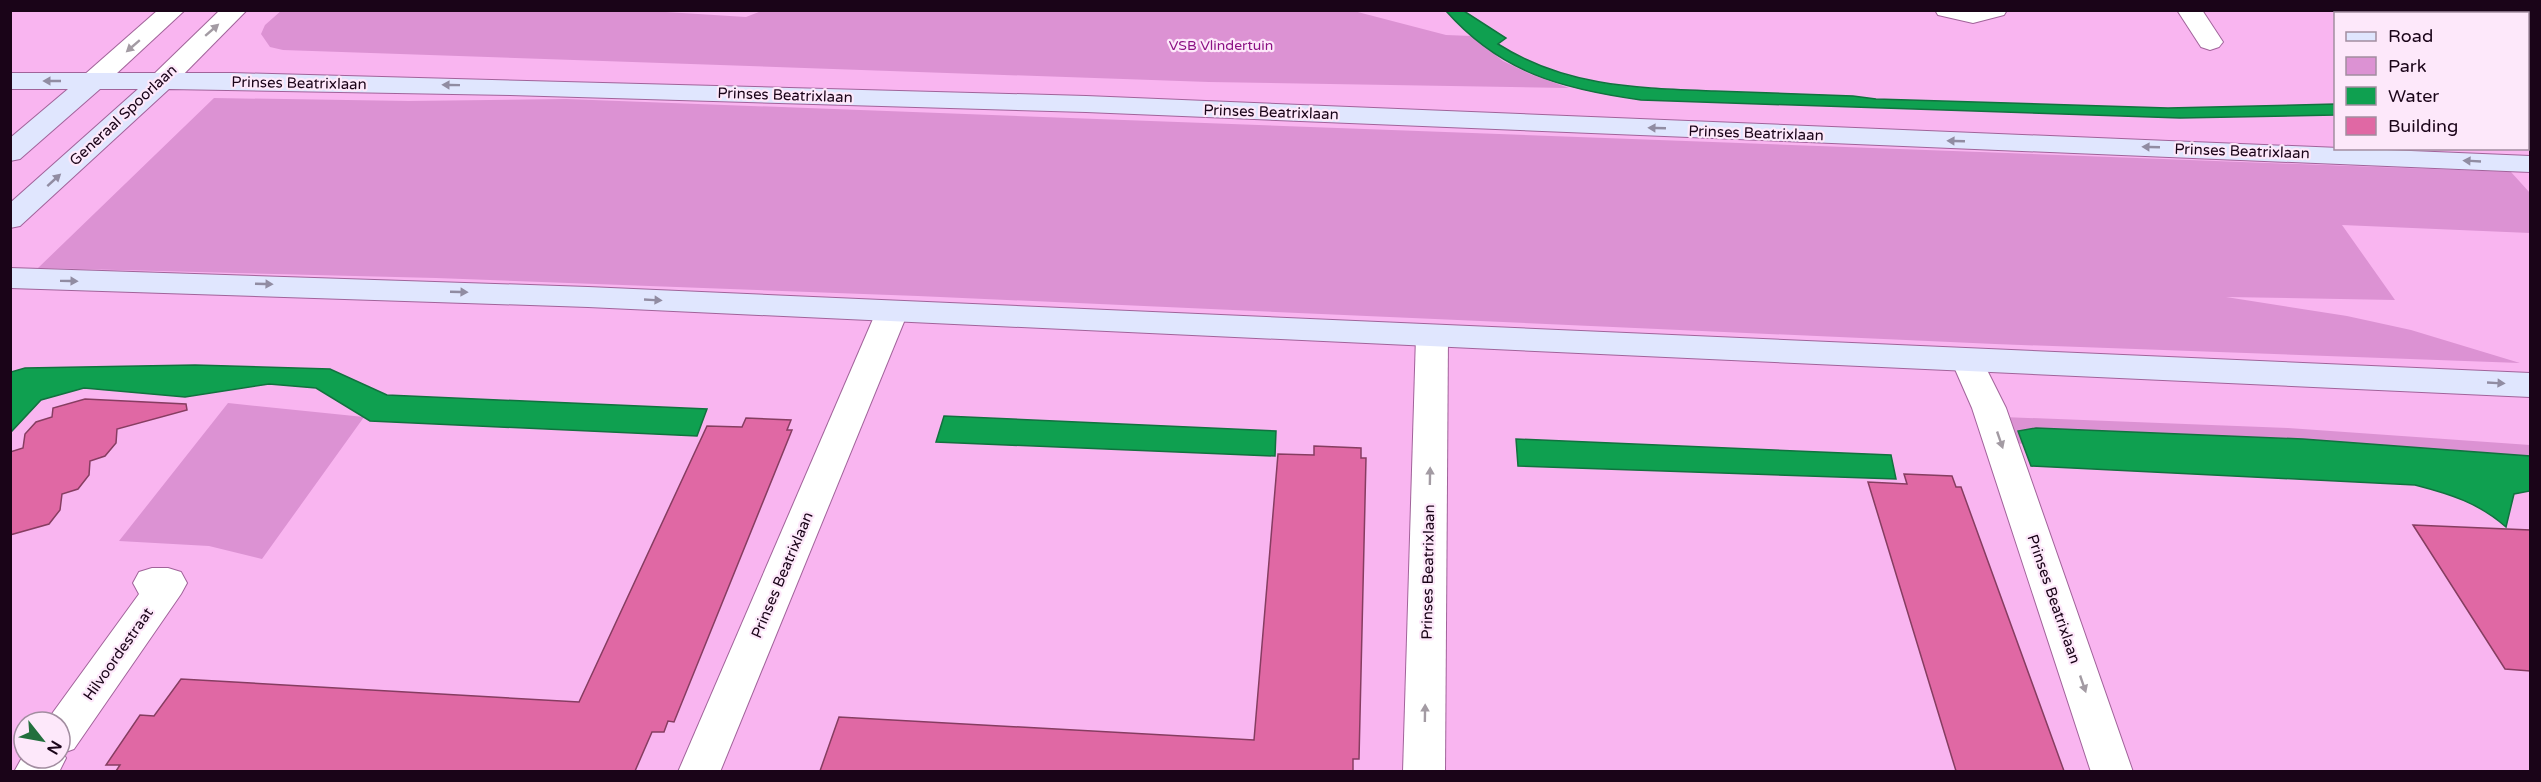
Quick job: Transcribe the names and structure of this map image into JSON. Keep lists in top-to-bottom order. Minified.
{"streets":{"main road":["Prinses Beatrixlaan","Generaal Spoorlaan"],"street":["Hilvoordestraat"]},"crossings":[["Prinses Beatrixlaan","Generaal Spoorlaan"]],"parks":["VSB Vlindertuin"],"legend":["Road","Park","Water","Building"],"north":"bottom right"}
